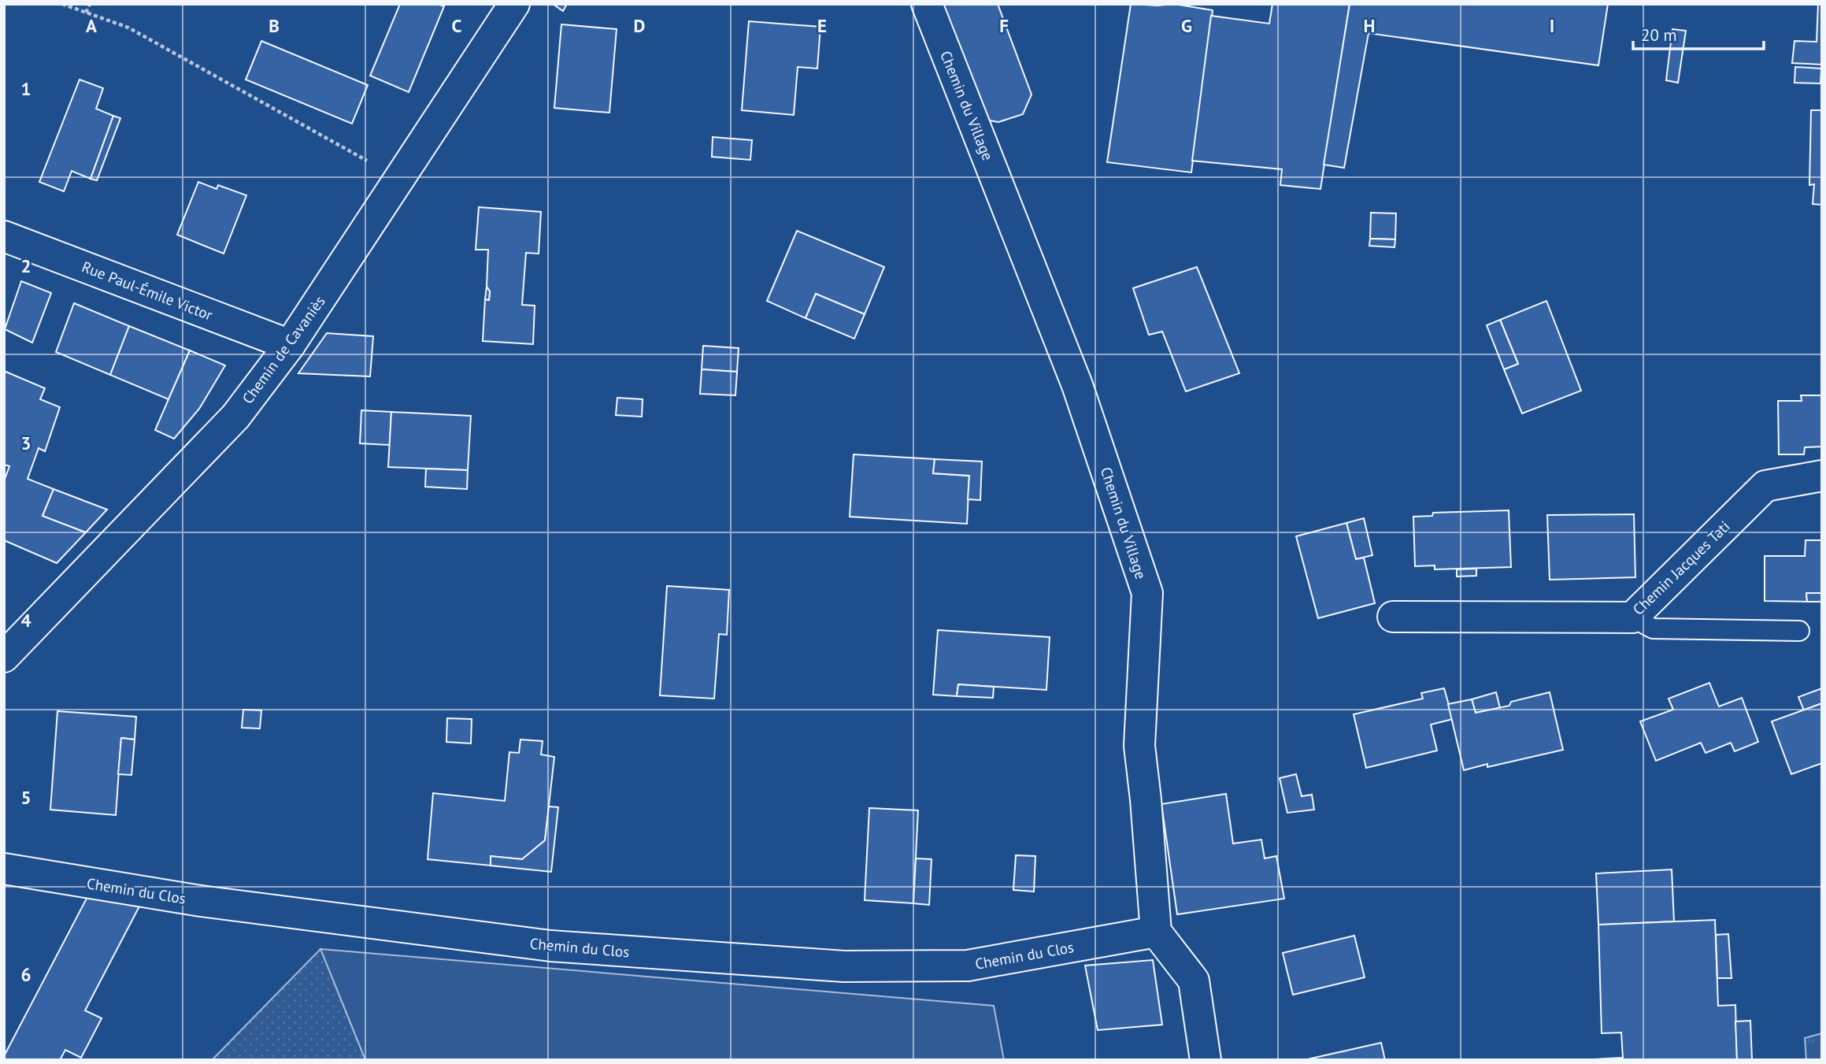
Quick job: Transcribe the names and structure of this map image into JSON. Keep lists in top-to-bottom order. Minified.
{"streets":{"street":["Chemin du Village","Rue Paul-Émile Victor","Chemin de Cavaniès","Chemin Jacques Tati","Chemin du Clos"]},"crossings":[["Chemin du Village","Chemin du Clos"],["Rue Paul-Émile Victor","Chemin de Cavaniès"]],"scale_bar":"20 m","grid":{"columns":["A","B","C","D","E","F","G","H","I"],"rows":["1","2","3","4","5","6"]}}
